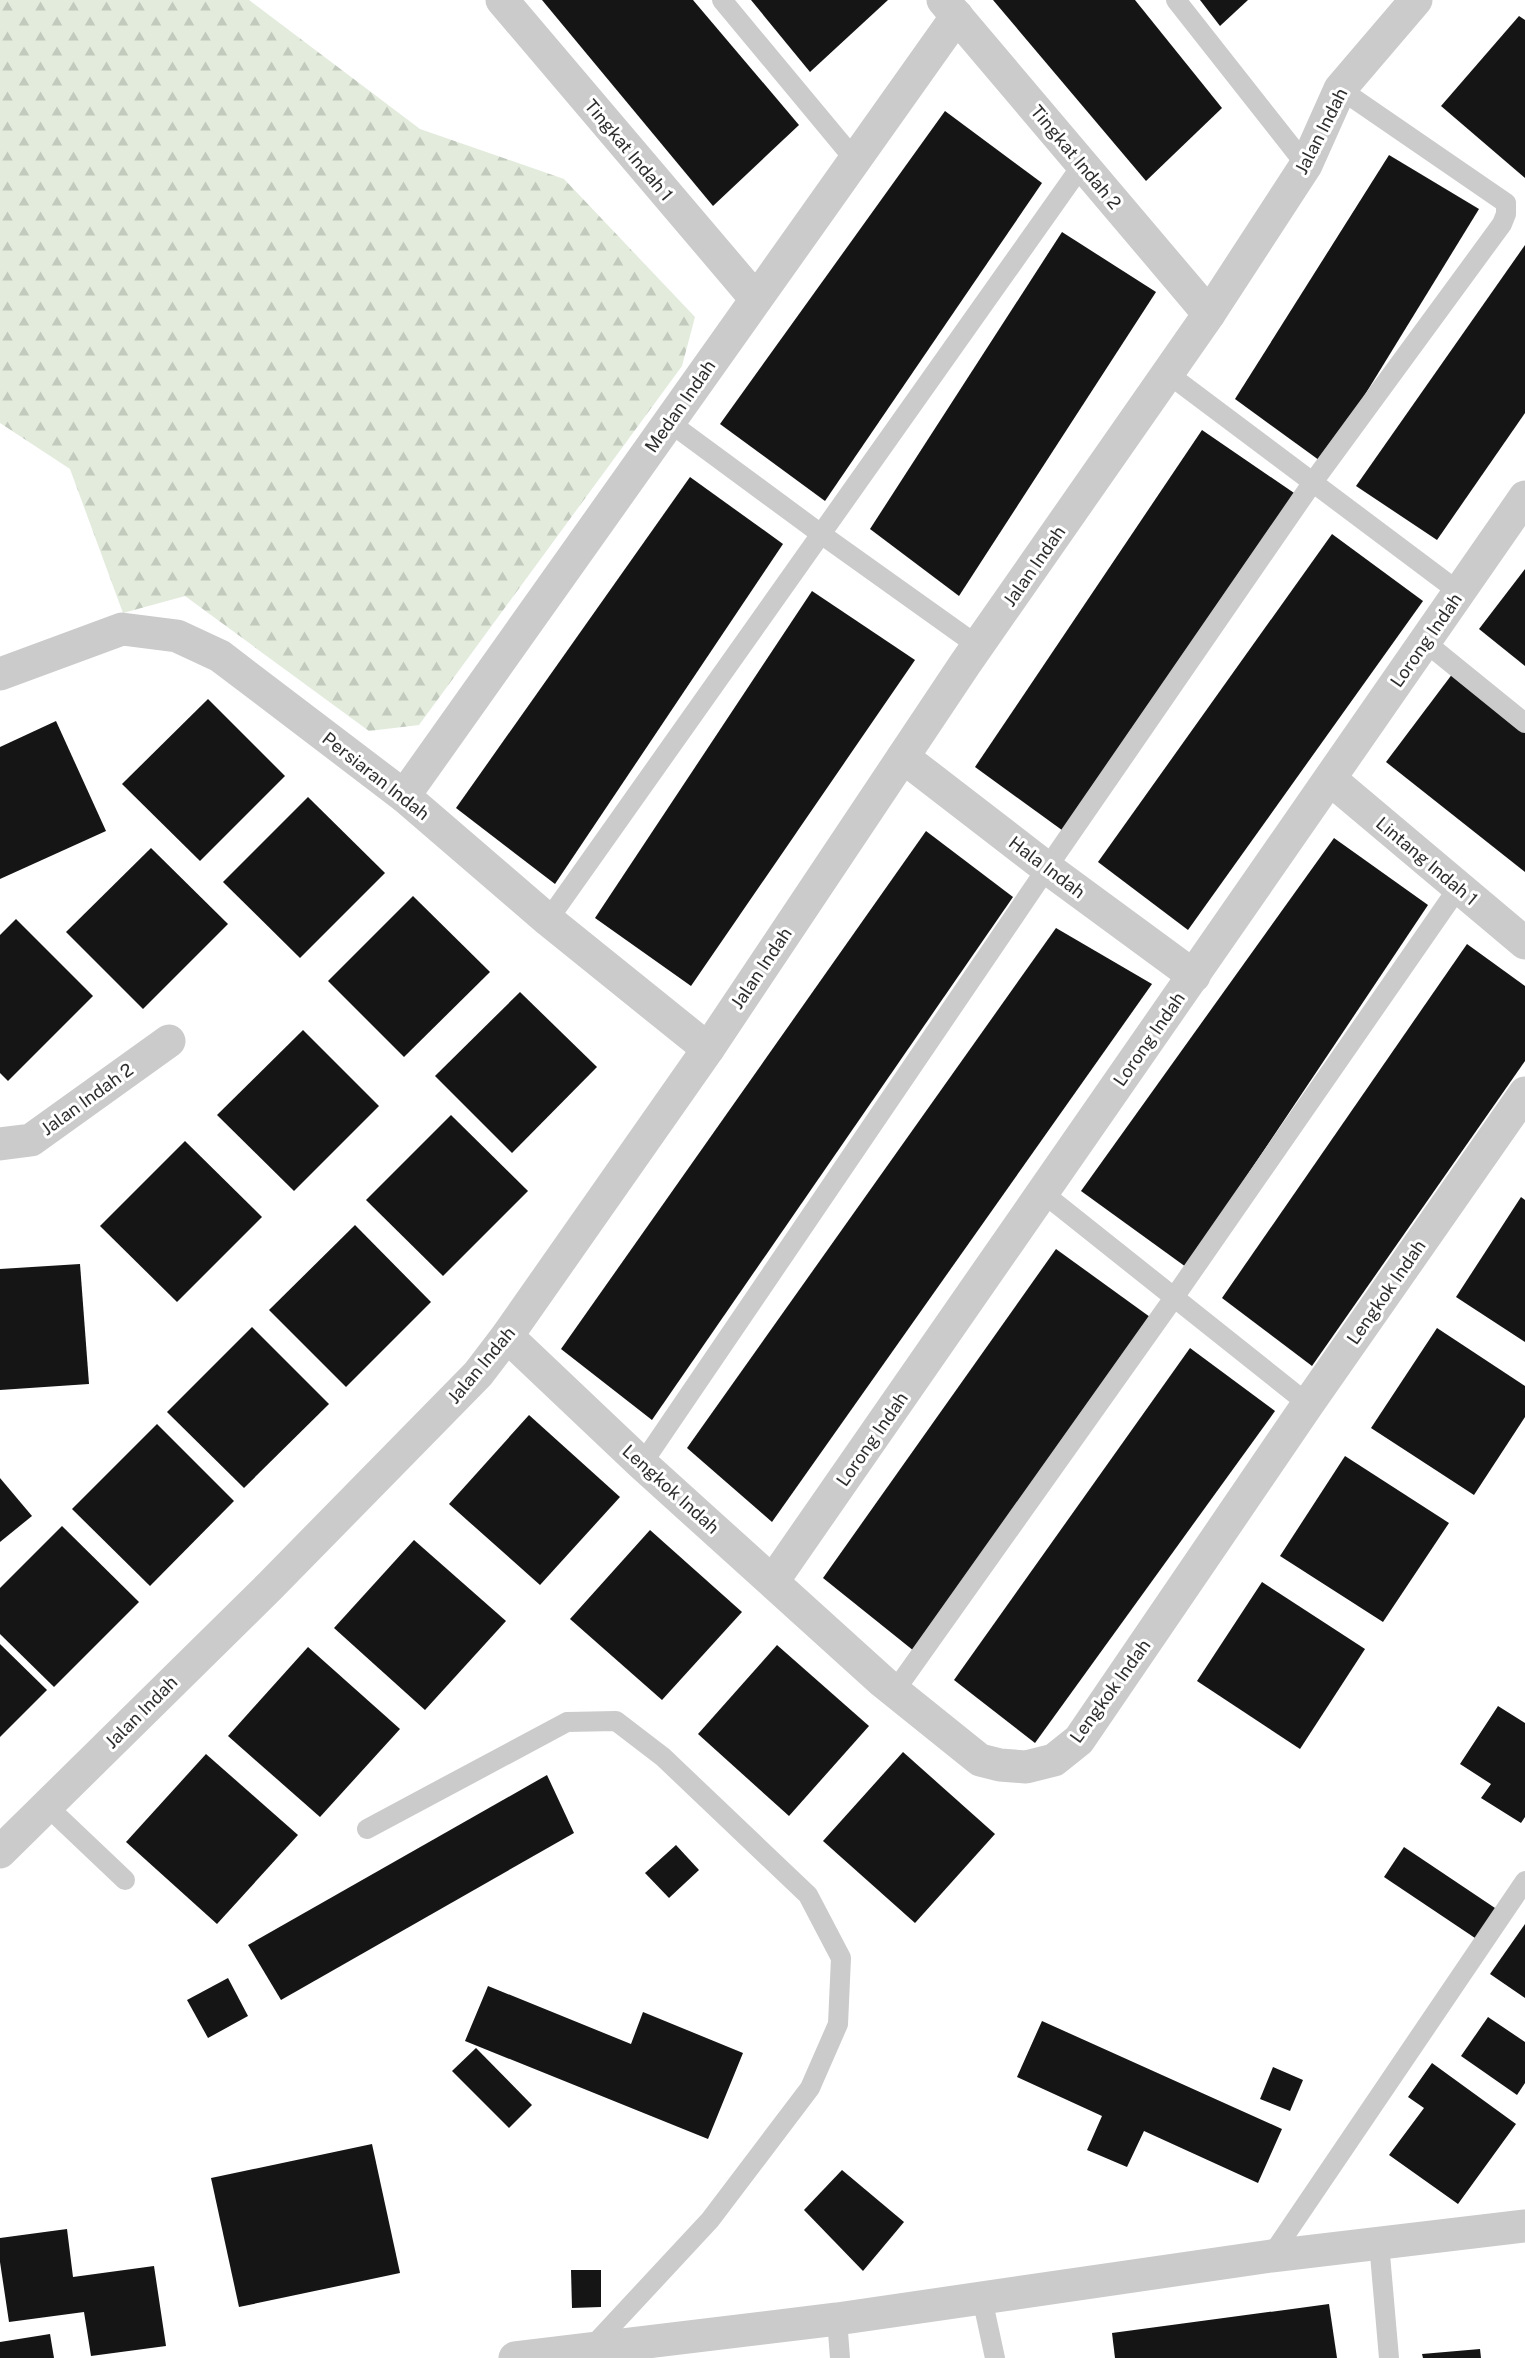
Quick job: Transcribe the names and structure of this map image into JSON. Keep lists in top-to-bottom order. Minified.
{"streets":{"street":["Jalan Indah","Tingkat Indah 1","Tingkat Indah 2","Medan Indah","Lorong Indah","Persiaran Indah","Lintang Indah 1","Hala Indah","Jalan Indah 2","Lengkok Indah"]},"crossings":[["Jalan Indah","Tingkat Indah 2"],["Jalan Indah","Persiaran Indah"],["Jalan Indah","Hala Indah"],["Jalan Indah","Lengkok Indah"],["Tingkat Indah 1","Medan Indah"],["Tingkat Indah 2","Medan Indah"],["Medan Indah","Persiaran Indah"],["Lorong Indah","Lintang Indah 1"],["Lorong Indah","Hala Indah"],["Lorong Indah","Lengkok Indah"]]}
